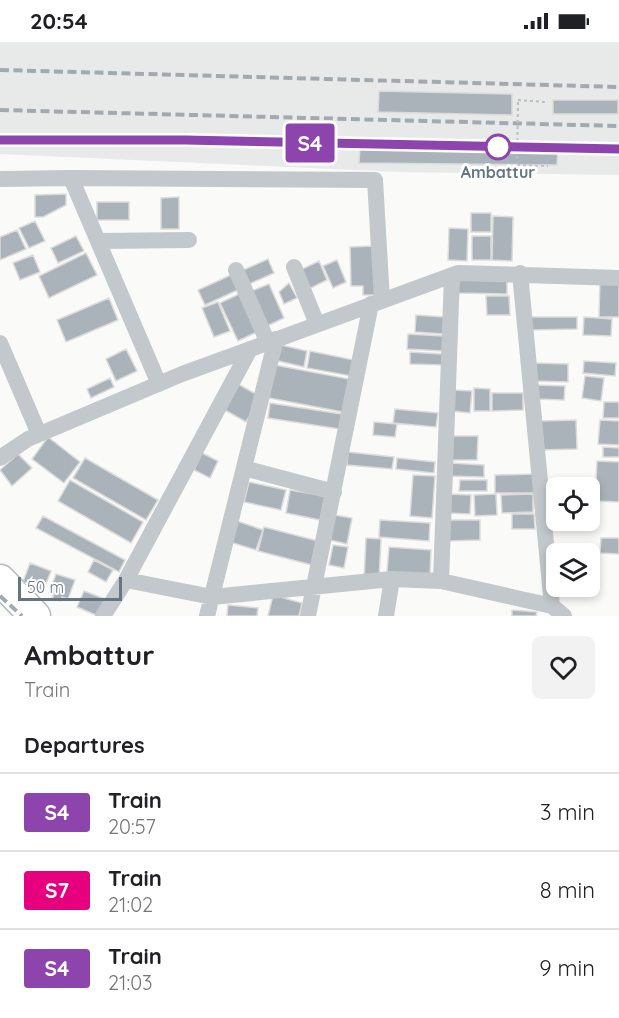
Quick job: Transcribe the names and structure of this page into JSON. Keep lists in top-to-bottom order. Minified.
{"places":["Ambattur"],"scale_bar":"50 m","page":{"status":"20:54","on_map":"S4","scale":"50 m","heading":[["Ambattur","Train"],"Departures"],"list":[{"mark":"S4","name":"Train","note":"20:57","value":"3 min"},{"mark":"S7","name":"Train","note":"21:02","value":"8 min"},{"mark":"S4","name":"Train","note":"21:03","value":"9 min"}]}}
